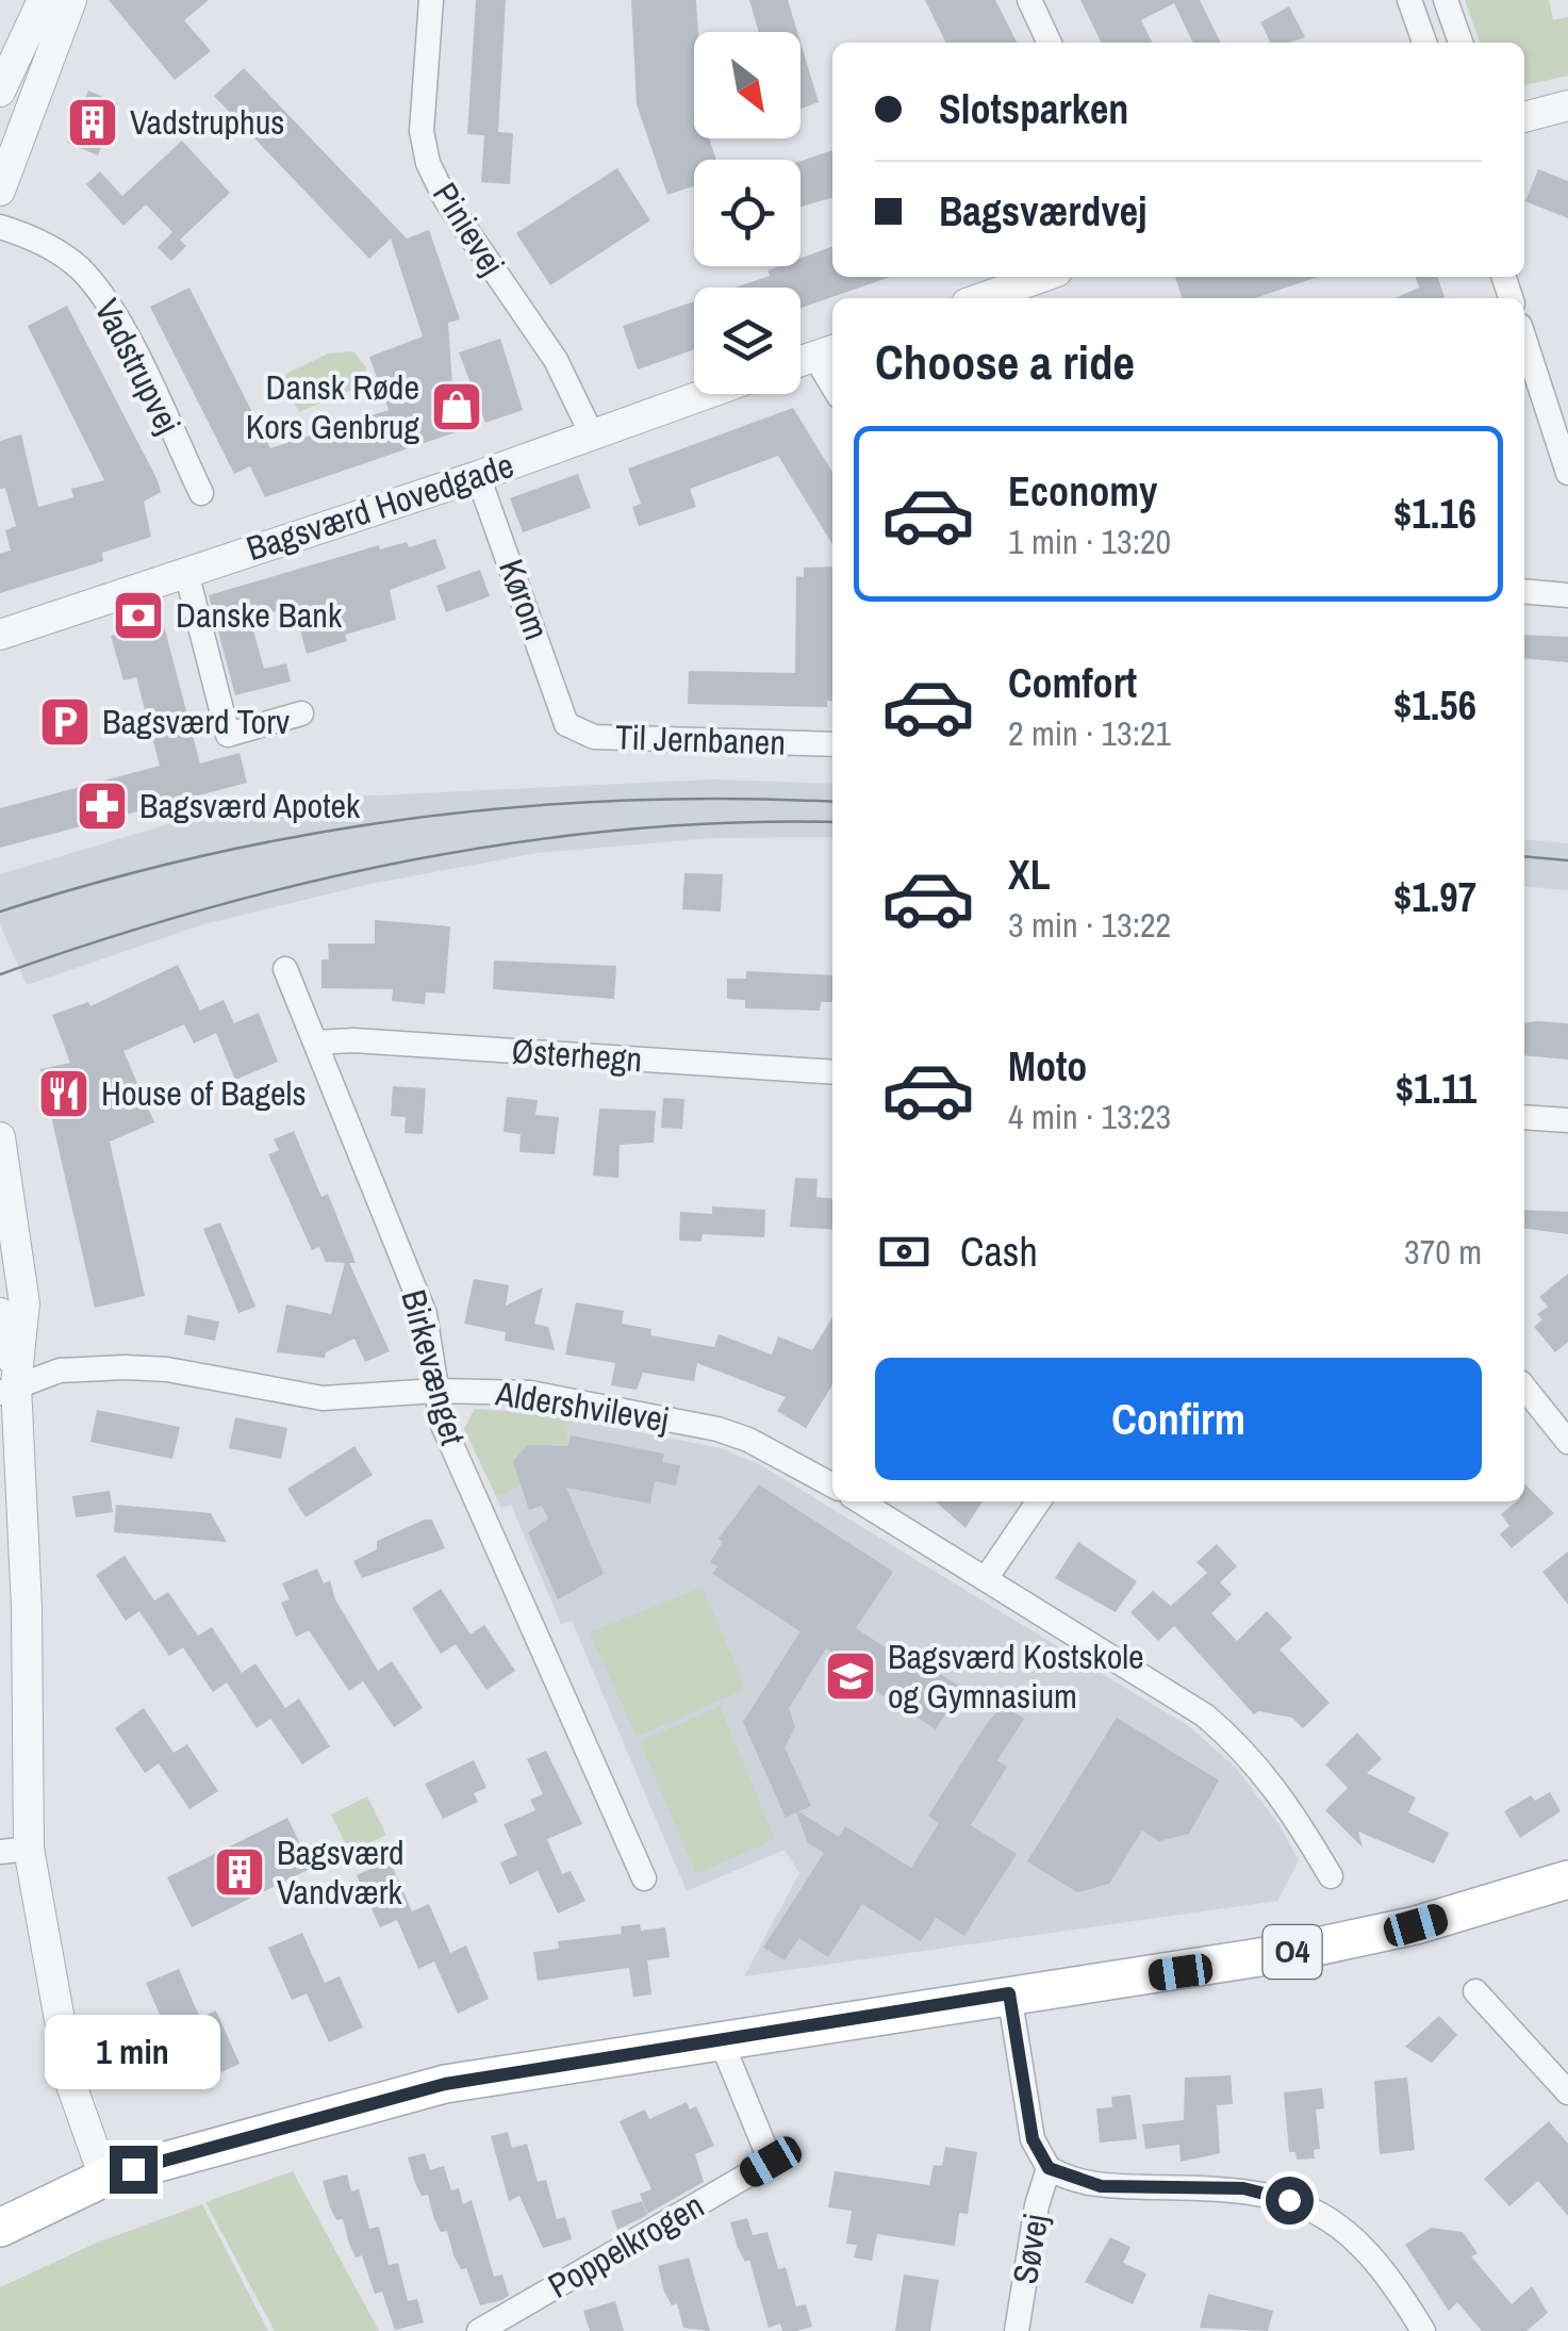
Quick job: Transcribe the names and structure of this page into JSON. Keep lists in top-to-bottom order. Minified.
{"streets":{"main road":["O4"],"street":["Pinievej","Vadstrupvej","Bagsværd Hovedgade","Kørom","Til Jernbanen","Østerhegn","Birkevænget","Aldershvilevej","Poppelkrogen","Søvej"]},"crossings":[["Pinievej","Bagsværd Hovedgade"],["Bagsværd Hovedgade","Kørom"],["Kørom","Til Jernbanen"],["Østerhegn","Birkevænget"],["Birkevænget","Aldershvilevej"],["O4","Poppelkrogen"]],"places":{"building":["Vadstruphus","Bagsværd Vandværk"],"shop":["Dansk Røde Kors Genbrug"],"bank":["Danske Bank"],"parking":["Bagsværd Torv"],"pharmacy":["Bagsværd Apotek"],"restaurant":["House of Bagels"],"school or university":["Bagsværd Kostskole og Gymnasium"]},"north":"bottom right","page":{"banner":["Slotsparken","Bagsværdvej"],"heading":"Choose a ride","list":[{"name":"Economy","note":"1 min · 13:20","value":"$1.16"},{"name":"Comfort","note":"2 min · 13:21","value":"$1.56"},{"name":"XL","note":"3 min · 13:22","value":"$1.97"},{"name":"Moto","note":"4 min · 13:23","value":"$1.11"}],"pay":["Cash","370 m"],"buttons":"Confirm","bubble":"1 min"}}
